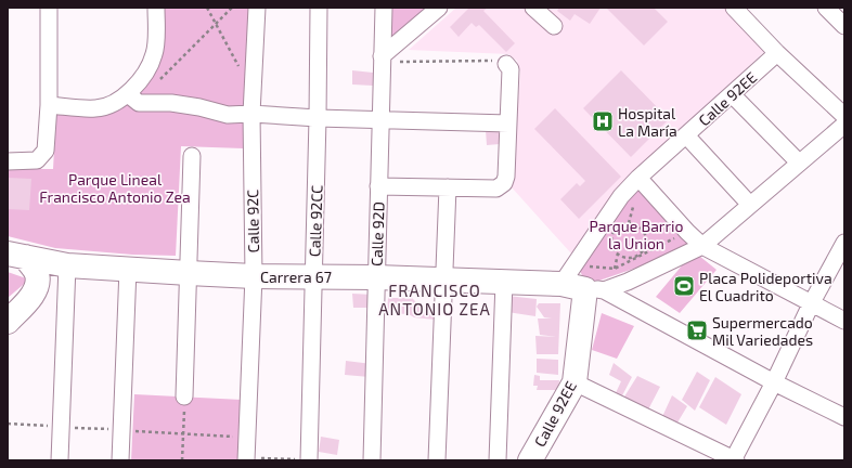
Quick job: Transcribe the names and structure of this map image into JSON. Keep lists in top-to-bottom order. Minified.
{"streets":{"street":["Calle 92EE","Calle 92C","Calle 92CC","Calle 92D","Carrera 67"]},"crossings":[["Calle 92EE","Carrera 67"],["Calle 92C","Carrera 67"],["Calle 92CC","Carrera 67"],["Calle 92D","Carrera 67"]],"districts":["FRANCISCO ANTONIO ZEA"],"parks":["Parque Lineal Francisco Antonio Zea","Parque Barrio la Union"],"places":{"hospital":["Hospital La María"],"sports":["Placa Polideportiva El Cuadrito"],"supermarket":["Supermercado Mil Variedades"]}}
